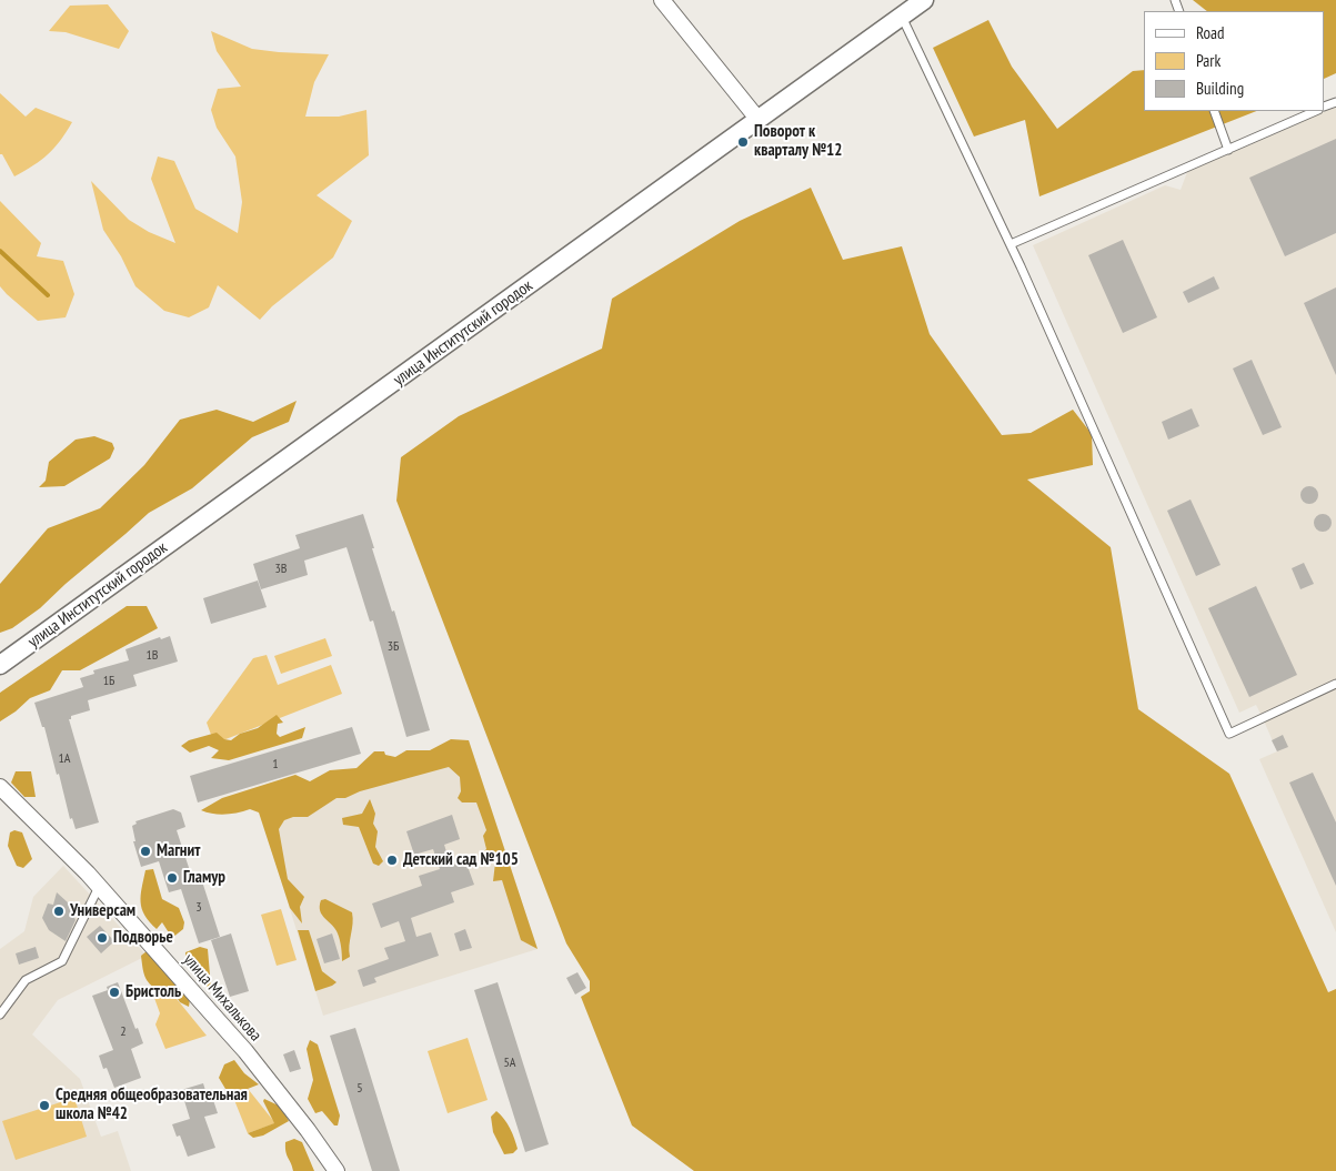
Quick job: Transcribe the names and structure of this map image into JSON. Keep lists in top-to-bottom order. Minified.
{"streets":{"street":["улица Институтский городок","улица Михалькова"]},"places":["Поворот к кварталу №12","Магнит","Детский сад №105","Гламур","Универсам","Подворье","Бристоль","Средняя общеобразовательная школа №42"],"house_numbers":["3В","3Б","1В","1Б","1А","1","3","2","5А","5"],"legend":["Road","Park","Building"]}
